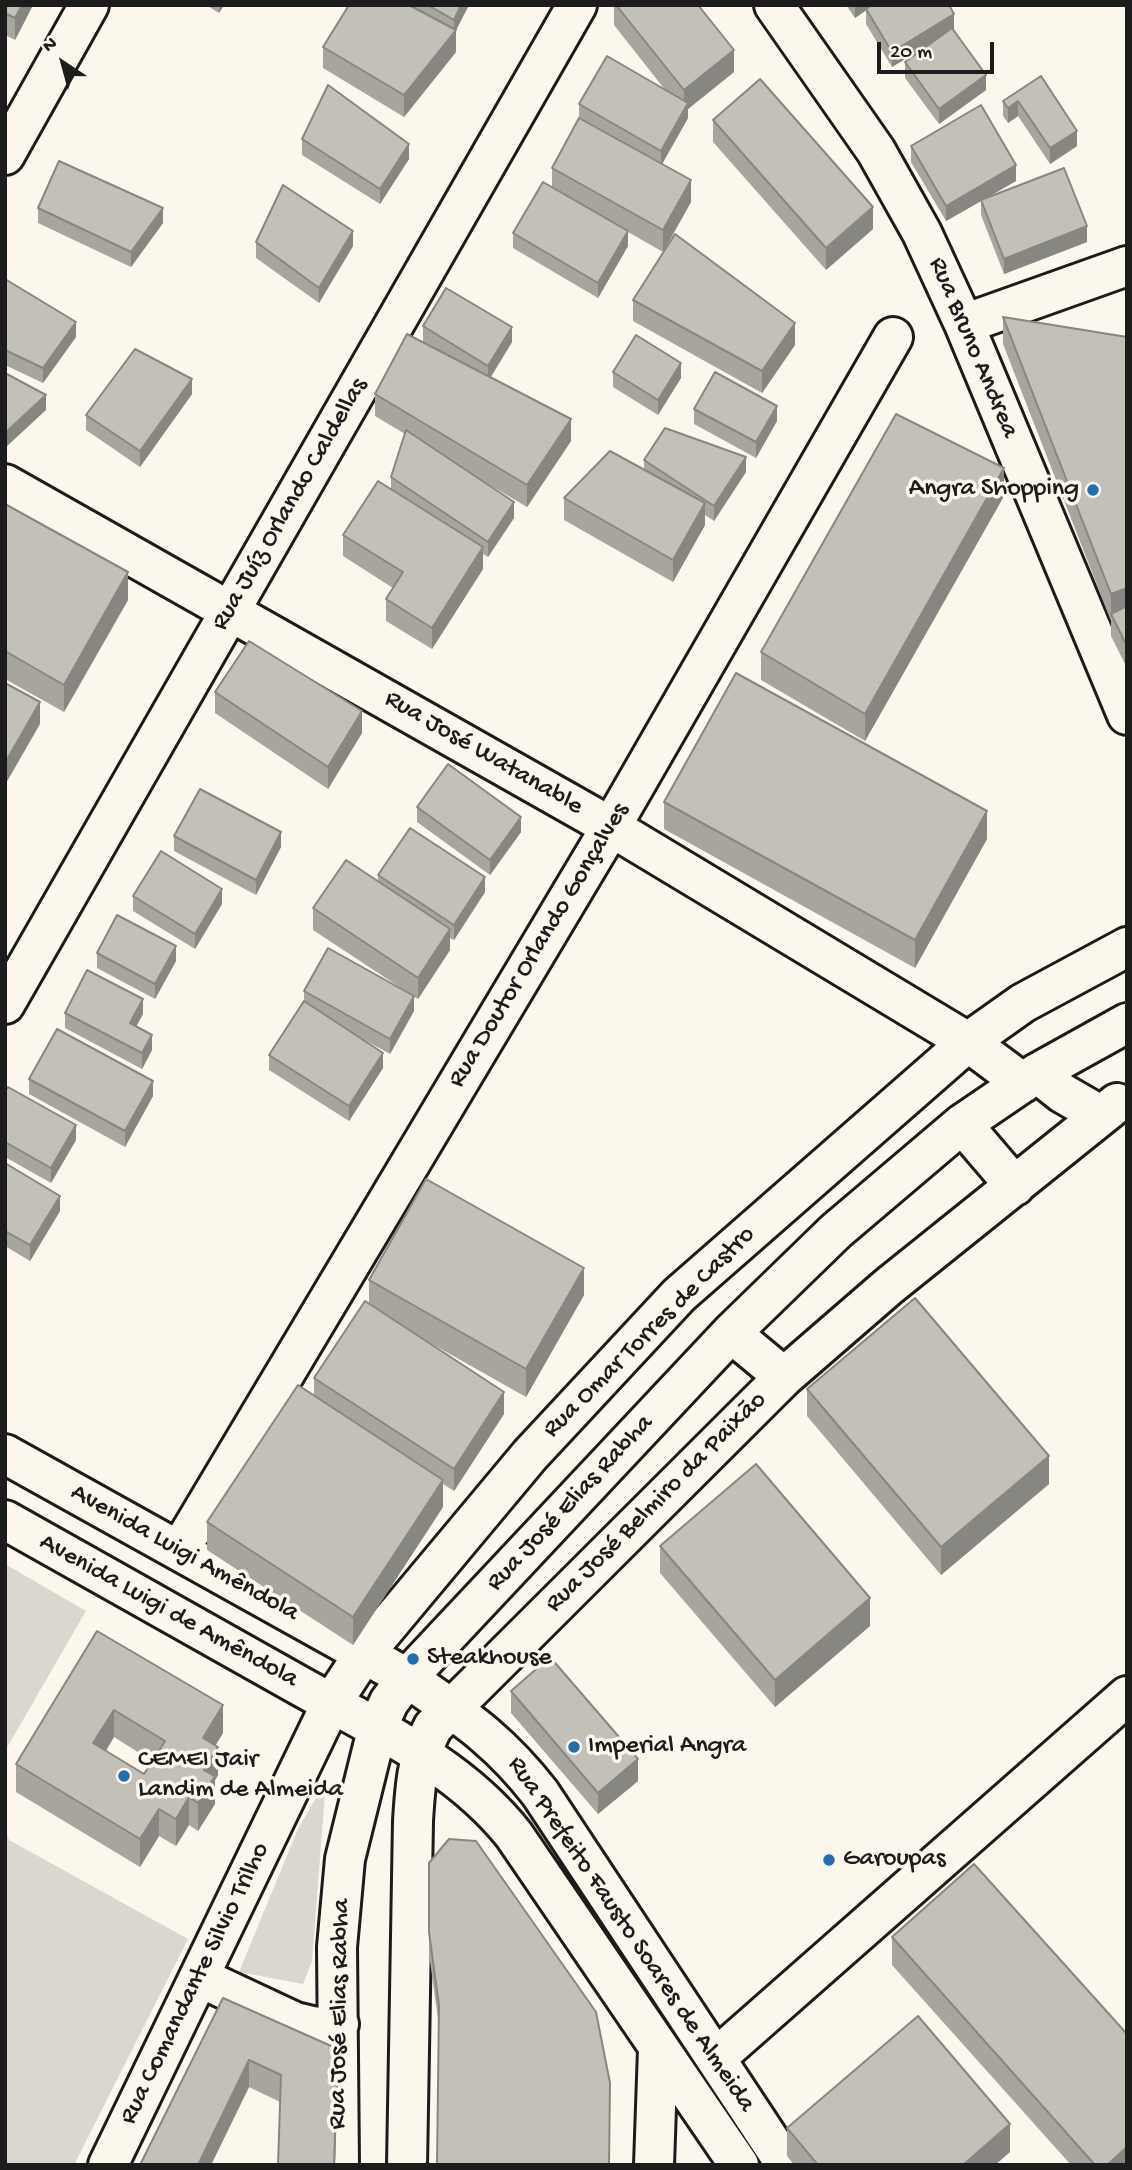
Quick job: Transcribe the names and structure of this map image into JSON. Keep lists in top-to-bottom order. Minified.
{"streets":{"street":["Rua Bruno Andrea","Rua Juíz Orlando Caldellas","Rua José Watanable","Rua Doutor Orlando Gonçalves","Rua Omar Torres de Castro","Rua José Belmiro da Paixão","Rua José Elias Rabha","Avenida Luigi Amêndola","Avenida Luigi de Amêndola","Rua Prefeito Fausto Soares de Almeida","Rua Comandante Silvio Trilho"]},"crossings":[["Rua Juíz Orlando Caldellas","Rua José Watanable"],["Rua José Watanable","Rua Doutor Orlando Gonçalves"],["Rua José Watanable","Rua Omar Torres de Castro"],["Rua José Watanable","Rua José Belmiro da Paixão"],["Rua José Watanable","Rua José Elias Rabha"],["Rua Doutor Orlando Gonçalves","Avenida Luigi Amêndola"],["Rua Omar Torres de Castro","Avenida Luigi Amêndola"],["Rua Omar Torres de Castro","Rua Comandante Silvio Trilho"],["Rua José Belmiro da Paixão","Rua Prefeito Fausto Soares de Almeida"],["Rua José Elias Rabha","Avenida Luigi Amêndola"],["Rua José Elias Rabha","Avenida Luigi de Amêndola"],["Rua José Elias Rabha","Rua Prefeito Fausto Soares de Almeida"],["Avenida Luigi Amêndola","Rua Prefeito Fausto Soares de Almeida"],["Avenida Luigi Amêndola","Rua Comandante Silvio Trilho"],["Avenida Luigi de Amêndola","Rua Prefeito Fausto Soares de Almeida"],["Avenida Luigi de Amêndola","Rua Comandante Silvio Trilho"]],"places":["Angra Shopping","Steakhouse","Imperial Angra","CEMEI Jair Landim de Almeida","Garoupas"],"scale_bar":"20 m","north":"top left"}
